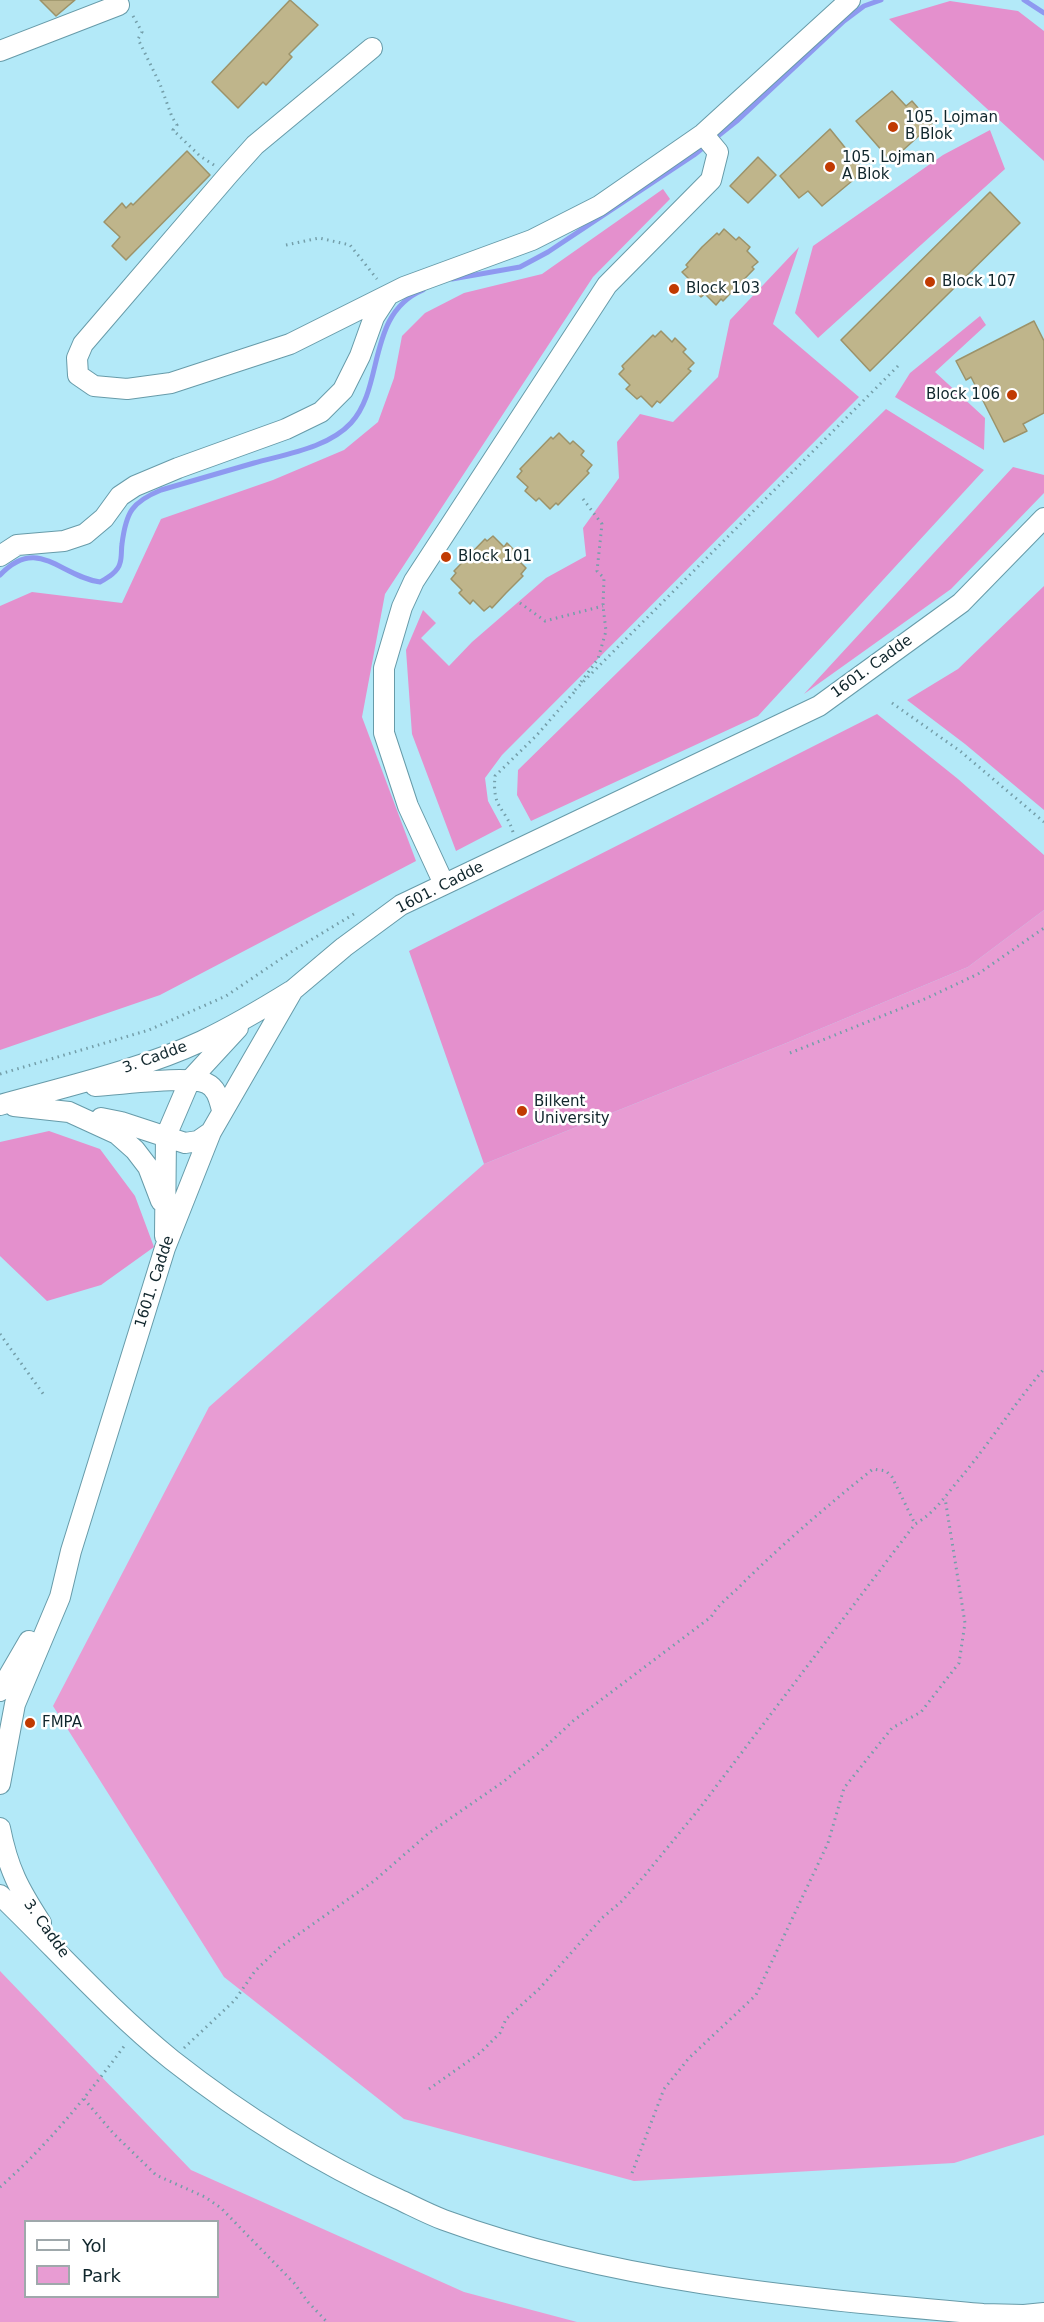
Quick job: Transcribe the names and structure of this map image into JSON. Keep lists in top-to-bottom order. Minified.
{"streets":{"street":["1601. Cadde","3. Cadde"]},"crossings":[["1601. Cadde","3. Cadde"]],"places":["105. Lojman B Blok","105. Lojman A Blok","Block 107","Block 103","Block 106","Block 101","Bilkent University","FMPA"],"legend":["Yol","Park"]}
